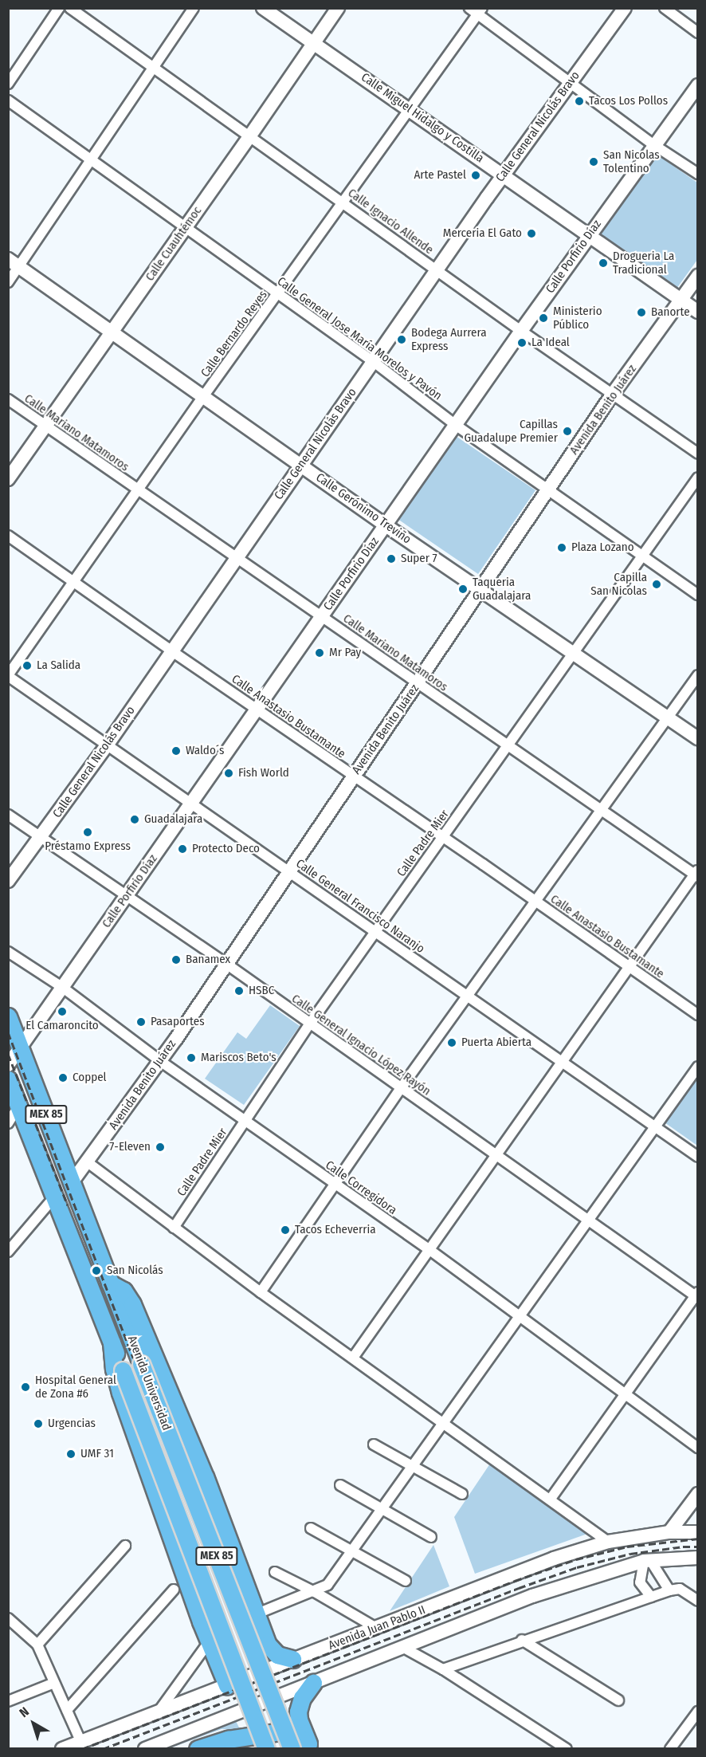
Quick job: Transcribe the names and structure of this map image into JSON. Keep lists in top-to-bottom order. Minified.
{"streets":{"highway":["MEX 85","Avenida Universidad"],"street":["Calle Miguel Hidalgo y Costilla","Calle General Nicolás Bravo","Calle Ignacio Allende","Calle Cuauhtémoc","Calle Porfirio Díaz","Calle Bernardo Reyes","Calle General Jose María Morelos y Pavón","Avenida Benito Juárez","Calle Mariano Matamoros","Calle Gerónimo Treviño","Calle Anastasio Bustamante","Calle Padre Mier","Calle General Francisco Naranjo","Calle General Ignacio López Rayón","Calle Corregidora","Avenida Juan Pablo II"]},"crossings":[["Calle Miguel Hidalgo y Costilla","Calle General Nicolás Bravo"],["Calle Miguel Hidalgo y Costilla","Calle Cuauhtémoc"],["Calle Miguel Hidalgo y Costilla","Calle Porfirio Díaz"],["Calle Miguel Hidalgo y Costilla","Calle Bernardo Reyes"],["Calle Miguel Hidalgo y Costilla","Avenida Benito Juárez"],["Calle General Nicolás Bravo","Calle Ignacio Allende"],["Calle General Nicolás Bravo","Calle General Jose María Morelos y Pavón"],["Calle General Nicolás Bravo","Calle Mariano Matamoros"],["Calle General Nicolás Bravo","Calle Gerónimo Treviño"],["Calle General Nicolás Bravo","Calle Anastasio Bustamante"],["Calle General Nicolás Bravo","Calle General Francisco Naranjo"],["Calle General Nicolás Bravo","Calle General Ignacio López Rayón"],["Calle Ignacio Allende","Calle Cuauhtémoc"],["Calle Ignacio Allende","Calle Porfirio Díaz"],["Calle Ignacio Allende","Calle Bernardo Reyes"],["Calle Ignacio Allende","Avenida Benito Juárez"],["Calle Cuauhtémoc","Calle General Jose María Morelos y Pavón"],["Calle Cuauhtémoc","Calle Mariano Matamoros"],["Calle Cuauhtémoc","Calle Gerónimo Treviño"],["Calle Porfirio Díaz","Calle General Jose María Morelos y Pavón"],["Calle Porfirio Díaz","Calle Mariano Matamoros"],["Calle Porfirio Díaz","Calle Gerónimo Treviño"],["Calle Porfirio Díaz","Calle Anastasio Bustamante"],["Calle Porfirio Díaz","Calle General Francisco Naranjo"],["Calle Porfirio Díaz","Calle General Ignacio López Rayón"],["Calle Porfirio Díaz","Calle Corregidora"],["Calle Porfirio Díaz","Avenida Universidad"],["Calle Bernardo Reyes","Calle General Jose María Morelos y Pavón"],["Calle Bernardo Reyes","Calle Mariano Matamoros"],["Calle Bernardo Reyes","Calle Gerónimo Treviño"],["Calle Bernardo Reyes","Calle Anastasio Bustamante"],["Calle Bernardo Reyes","Calle General Francisco Naranjo"],["Calle General Jose María Morelos y Pavón","Avenida Benito Juárez"],["Calle General Jose María Morelos y Pavón","Calle Padre Mier"],["Avenida Benito Juárez","Calle Mariano Matamoros"],["Avenida Benito Juárez","Calle Gerónimo Treviño"],["Avenida Benito Juárez","Calle Anastasio Bustamante"],["Avenida Benito Juárez","Calle General Francisco Naranjo"],["Avenida Benito Juárez","Calle General Ignacio López Rayón"],["Avenida Benito Juárez","Calle Corregidora"],["Avenida Benito Juárez","Avenida Universidad"],["Calle Mariano Matamoros","Calle Padre Mier"],["Calle Gerónimo Treviño","Calle Padre Mier"],["Calle Anastasio Bustamante","Calle Padre Mier"],["Calle Padre Mier","Calle General Francisco Naranjo"],["Calle Padre Mier","Calle General Ignacio López Rayón"],["Calle Padre Mier","Calle Corregidora"]],"places":["Tacos Los Pollos","San Nicolas Tolentino","Arte Pastel","Merceria El Gato","Drogueria La Tradicional","Banorte","Ministerio Público","Bodega Aurrera Express","La Ideal","Capillas Guadalupe Premier","Plaza Lozano","Super 7","Capilla San Nicolas","Taqueria Guadalajara","Mr Pay","La Salida","Waldo´s","Fish World","Guadalajara","Préstamo Express","Protecto Deco","Banamex","HSBC","El Camaroncito","Pasaportes","Puerta Abierta","Mariscos Beto's","Coppel","7-Eleven","Tacos Echeverria","San Nicolás","Hospital General de Zona #6","Urgencias","UMF 31"],"north":"top left"}
